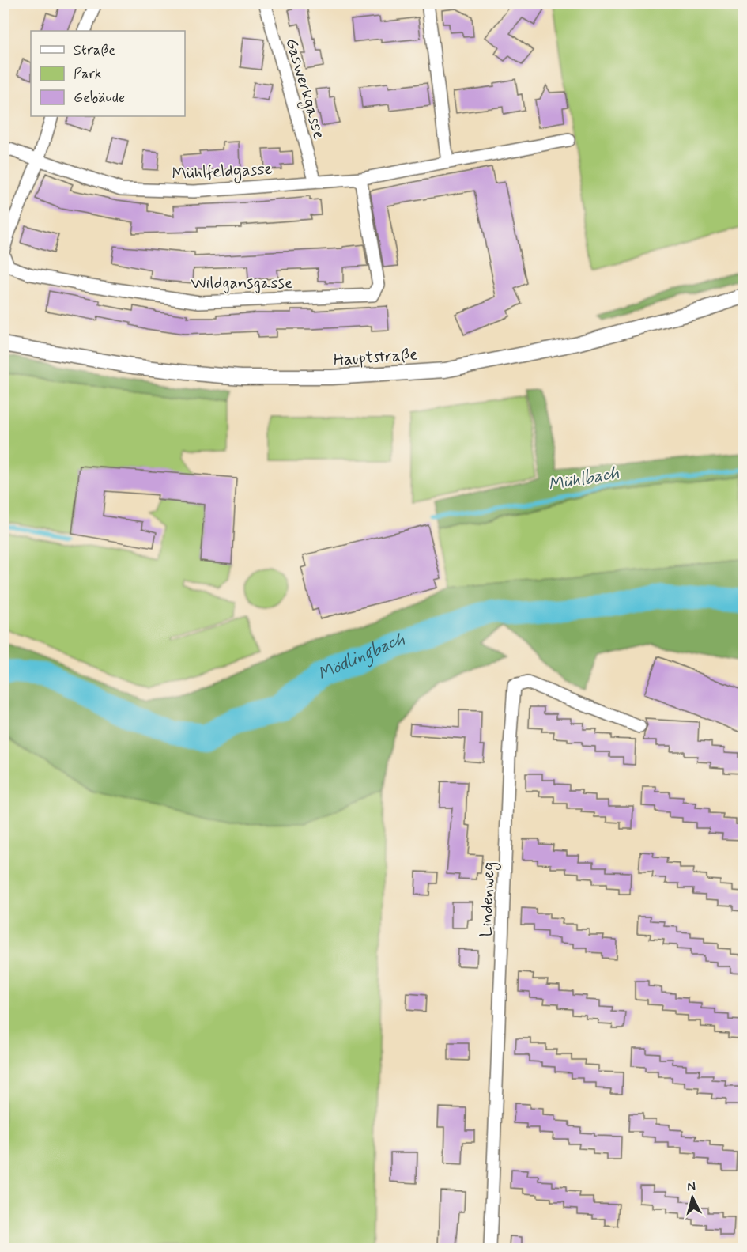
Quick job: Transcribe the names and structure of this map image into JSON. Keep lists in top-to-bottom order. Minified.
{"streets":{"street":["Gaswerkgasse","Mühlfeldgasse","Wildgansgasse","Hauptstraße","Lindenweg"]},"crossings":[["Gaswerkgasse","Mühlfeldgasse"],["Mühlfeldgasse","Wildgansgasse"]],"water":["Mühlbach","Mödlingbach"],"legend":["Straße","Park","Gebäude"],"north":"top"}
